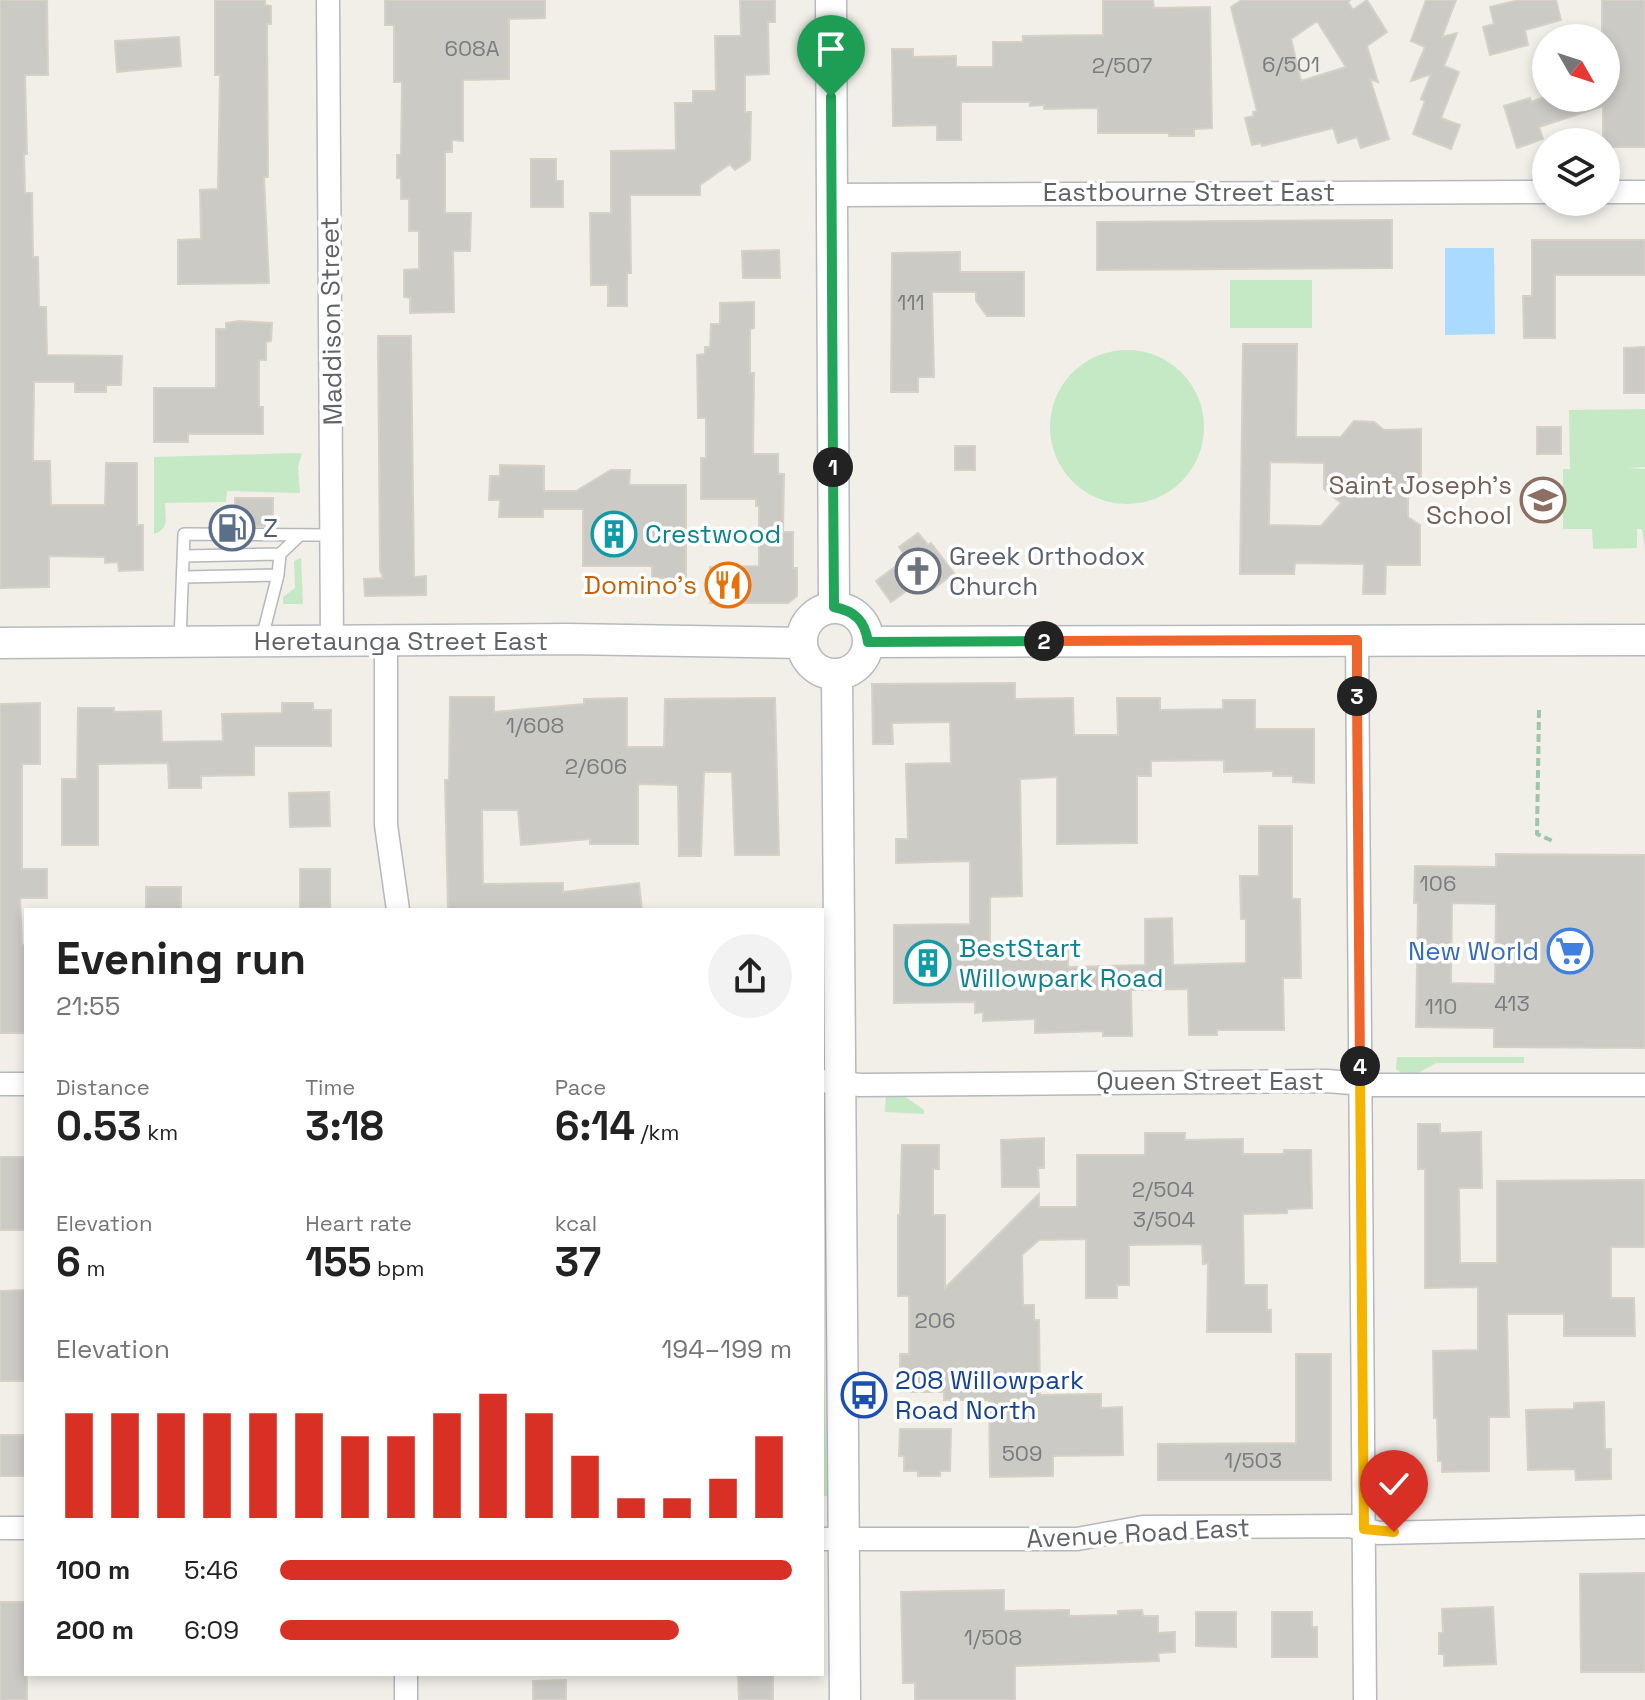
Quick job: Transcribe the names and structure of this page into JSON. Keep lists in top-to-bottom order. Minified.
{"streets":{"main road":["Heretaunga Street East"],"street":["Eastbourne Street East","Maddison Street","Queen Street East","Avenue Road East"]},"crossings":[["Maddison Street","Heretaunga Street East"]],"places":{"school or university":["Saint Joseph's School"],"fuel station":["Z"],"building":["Crestwood","BestStart Willowpark Road"],"church":["Greek Orthodox Church"],"restaurant":["Domino's"],"supermarket":["New World"],"bus stop":["208 Willowpark Road North"]},"house_numbers":["608A","6/501","2/507","111","1/608","2/606","106","413","110","2/504","3/504","206","509","1/503","1/508"],"north":"bottom right","page":{"pins":["1","2","3","4"],"heading":["Evening run","21:55"],"stats":[["Distance","0.53 km"],["Time","3:18"],["Pace","6:14 /km"],["Elevation","6 m"],["Heart rate","155 bpm"],["kcal","37"]],"chart":["Elevation","194–199 m"],"list":[{"name":"100 m","note":"5:46"},{"name":"200 m","note":"6:09"}]}}
